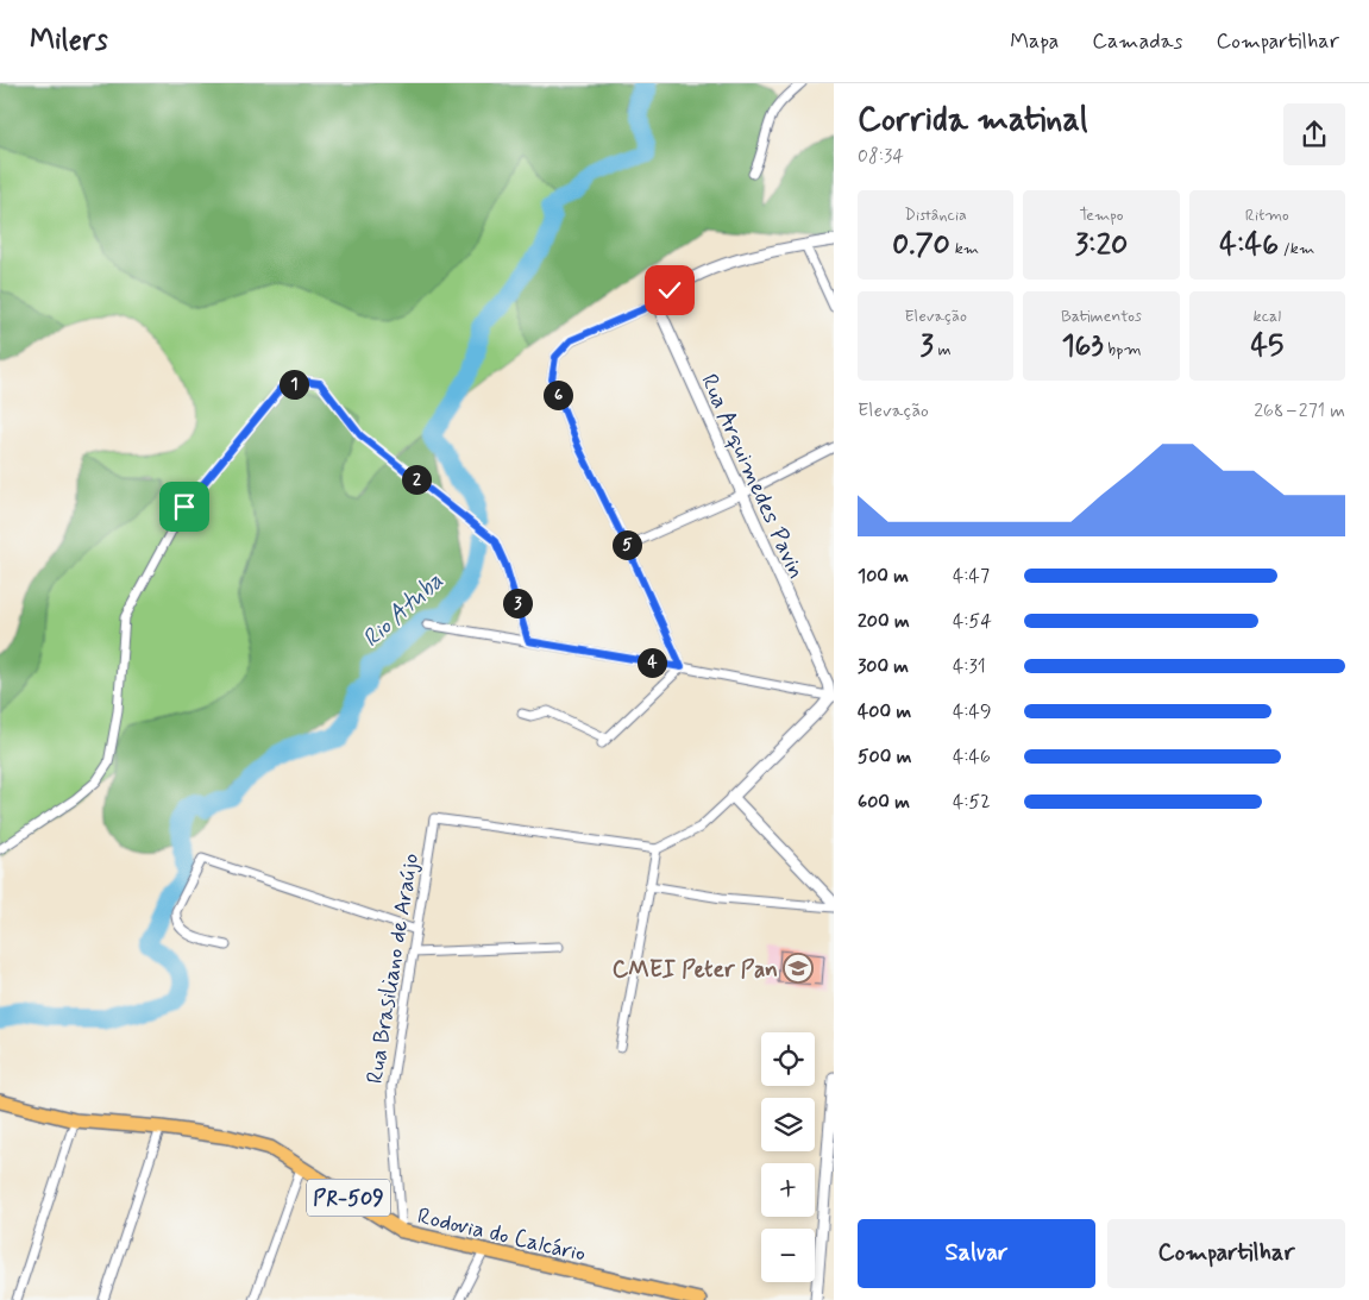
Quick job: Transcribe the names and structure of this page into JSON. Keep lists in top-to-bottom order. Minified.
{"streets":{"main road":["PR-509","Rodovia do Calcário"],"street":["Rua Arquimedes Pavin","Rua Brasiliano de Araújo"]},"crossings":[["Rua Brasiliano de Araújo","Rodovia do Calcário"]],"water":["Rio Atuba"],"places":{"school or university":["CMEI Peter Pan"]},"page":{"header":"Milers","nav":["Mapa","Camadas","Compartilhar"],"heading":["Corrida matinal","08:34"],"stats":[["Distância","0.70 km"],["Tempo","3:20"],["Ritmo","4:46 /km"],["Elevação","3 m"],["Batimentos","163 bpm"],["kcal","45"]],"pins":["1","6","2","5","3","4"],"chart":["Elevação","268–271 m"],"list":[{"name":"100 m","note":"4:47"},{"name":"200 m","note":"4:54"},{"name":"300 m","note":"4:31"},{"name":"400 m","note":"4:49"},{"name":"500 m","note":"4:46"},{"name":"600 m","note":"4:52"}],"map_buttons":["+","−"],"buttons":["Salvar","Compartilhar"]}}
